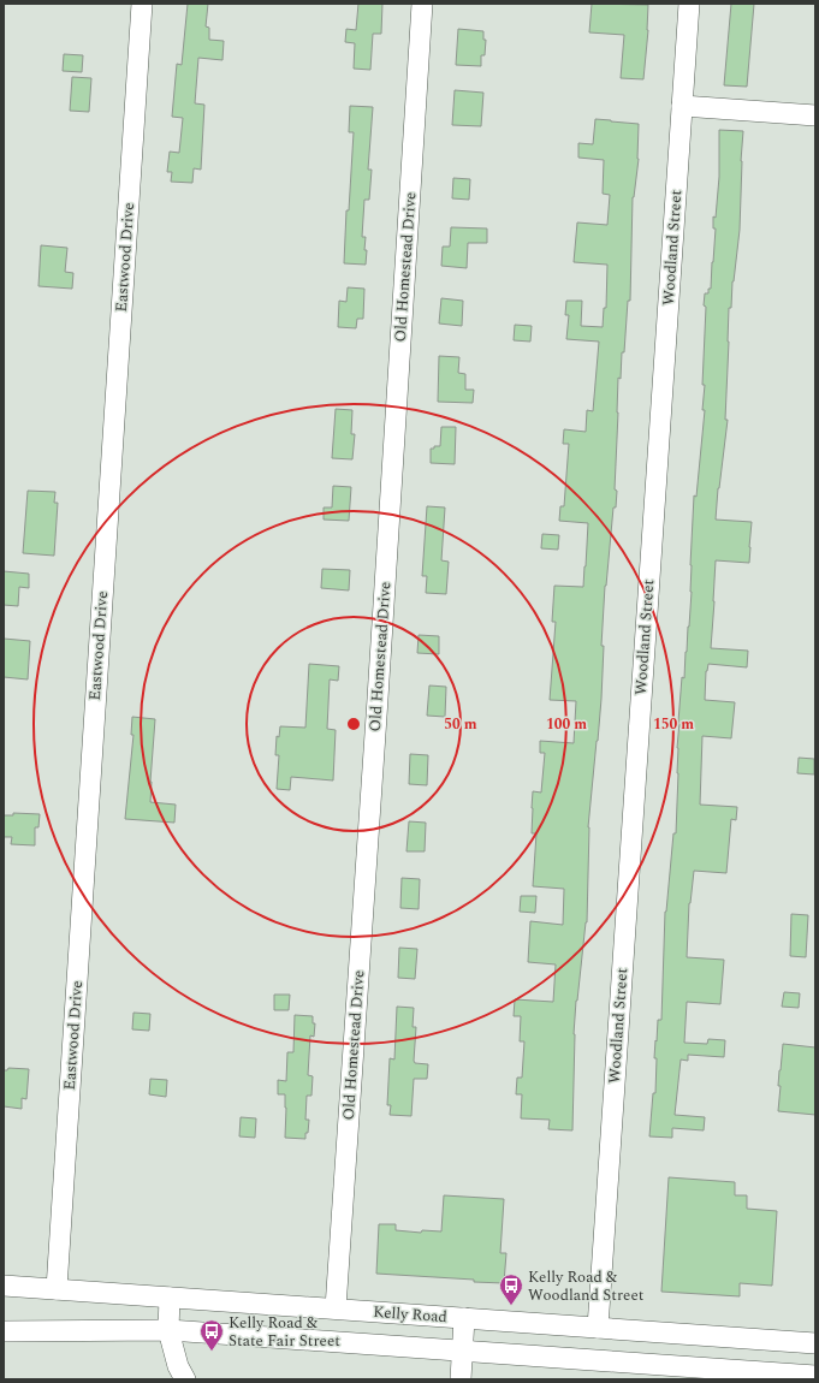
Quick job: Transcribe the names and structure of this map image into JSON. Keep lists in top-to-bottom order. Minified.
{"streets":{"street":["Woodland Street","Eastwood Drive","Old Homestead Drive","Kelly Road"]},"crossings":[["Woodland Street","Kelly Road"],["Eastwood Drive","Kelly Road"],["Old Homestead Drive","Kelly Road"]],"places":{"bus stop":["Kelly Road & Woodland Street","Kelly Road & State Fair Street"]},"rings":["50 m","100 m","150 m"]}
